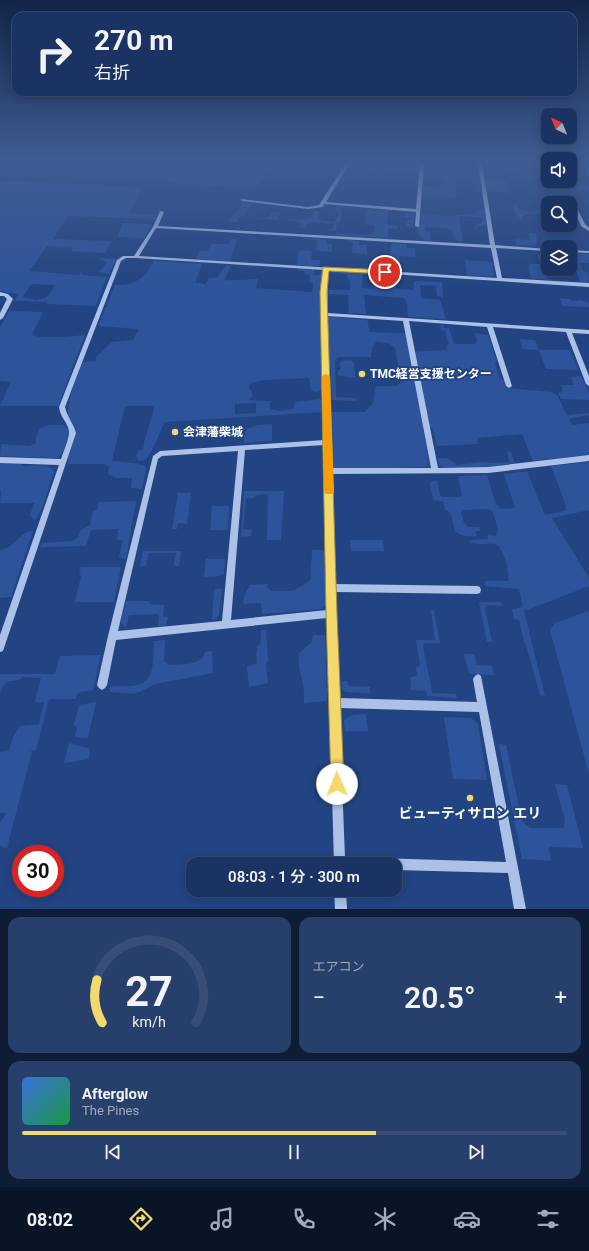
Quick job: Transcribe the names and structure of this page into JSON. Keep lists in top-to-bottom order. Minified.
{"places":["TMC経営支援センター","会津藩柴城","ビューティサロン エリ"],"north":"top left","page":{"turn":["270 m","右折"],"limit":"30","trip":"08:03 · 1 分 · 300 m","tile":"エアコン","heat":["−","20.5°","+"],"song":["Afterglow","The Pines"],"tabs":"08:02","gauge":["27","km/h"]}}
